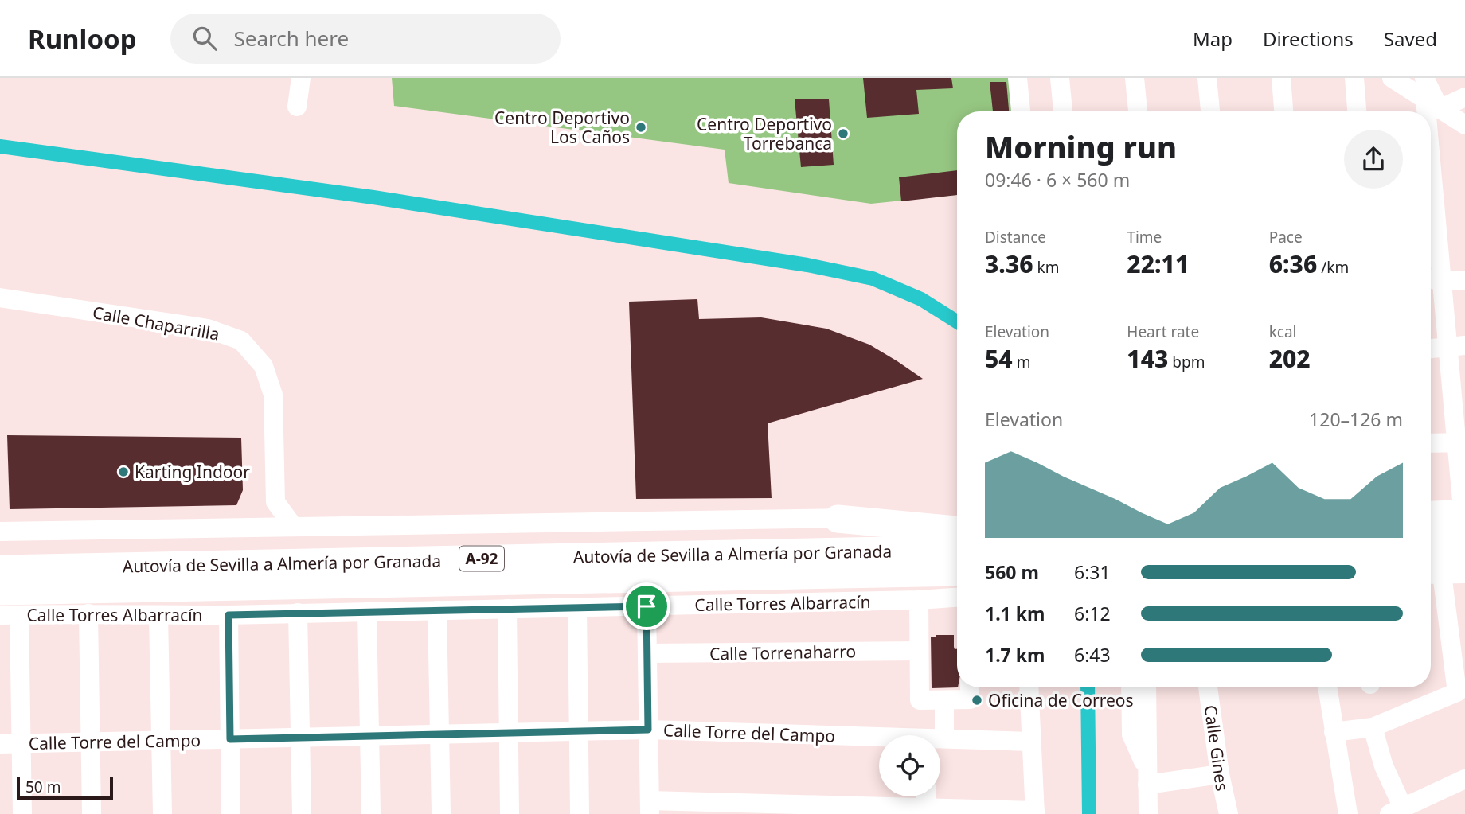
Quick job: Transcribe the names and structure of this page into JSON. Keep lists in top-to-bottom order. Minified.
{"streets":{"highway":["Autovía de Sevilla a Almería por Granada","A-92"],"street":["Calle Chaparrilla","Calle Torres Albarracín","Calle Torrenaharro","Calle Torre del Campo","Calle Gines"]},"crossings":[["Autovía de Sevilla a Almería por Granada","Calle Torres Albarracín"]],"places":["Centro Deportivo Los Caños","Centro Deportivo Torrebanca","Karting Indoor","Oficina de Correos"],"scale_bar":"50 m","page":{"header":"Runloop","search":"Search here","nav":["Map","Directions","Saved"],"heading":["Morning run","09:46 · 6 × 560 m"],"stats":[["Distance","3.36 km"],["Time","22:11"],["Pace","6:36 /km"],["Elevation","54 m"],["Heart rate","143 bpm"],["kcal","202"]],"chart":["Elevation","120–126 m"],"list":[{"name":"560 m","note":"6:31"},{"name":"1.1 km","note":"6:12"},{"name":"1.7 km","note":"6:43"}],"scale":"50 m"}}
